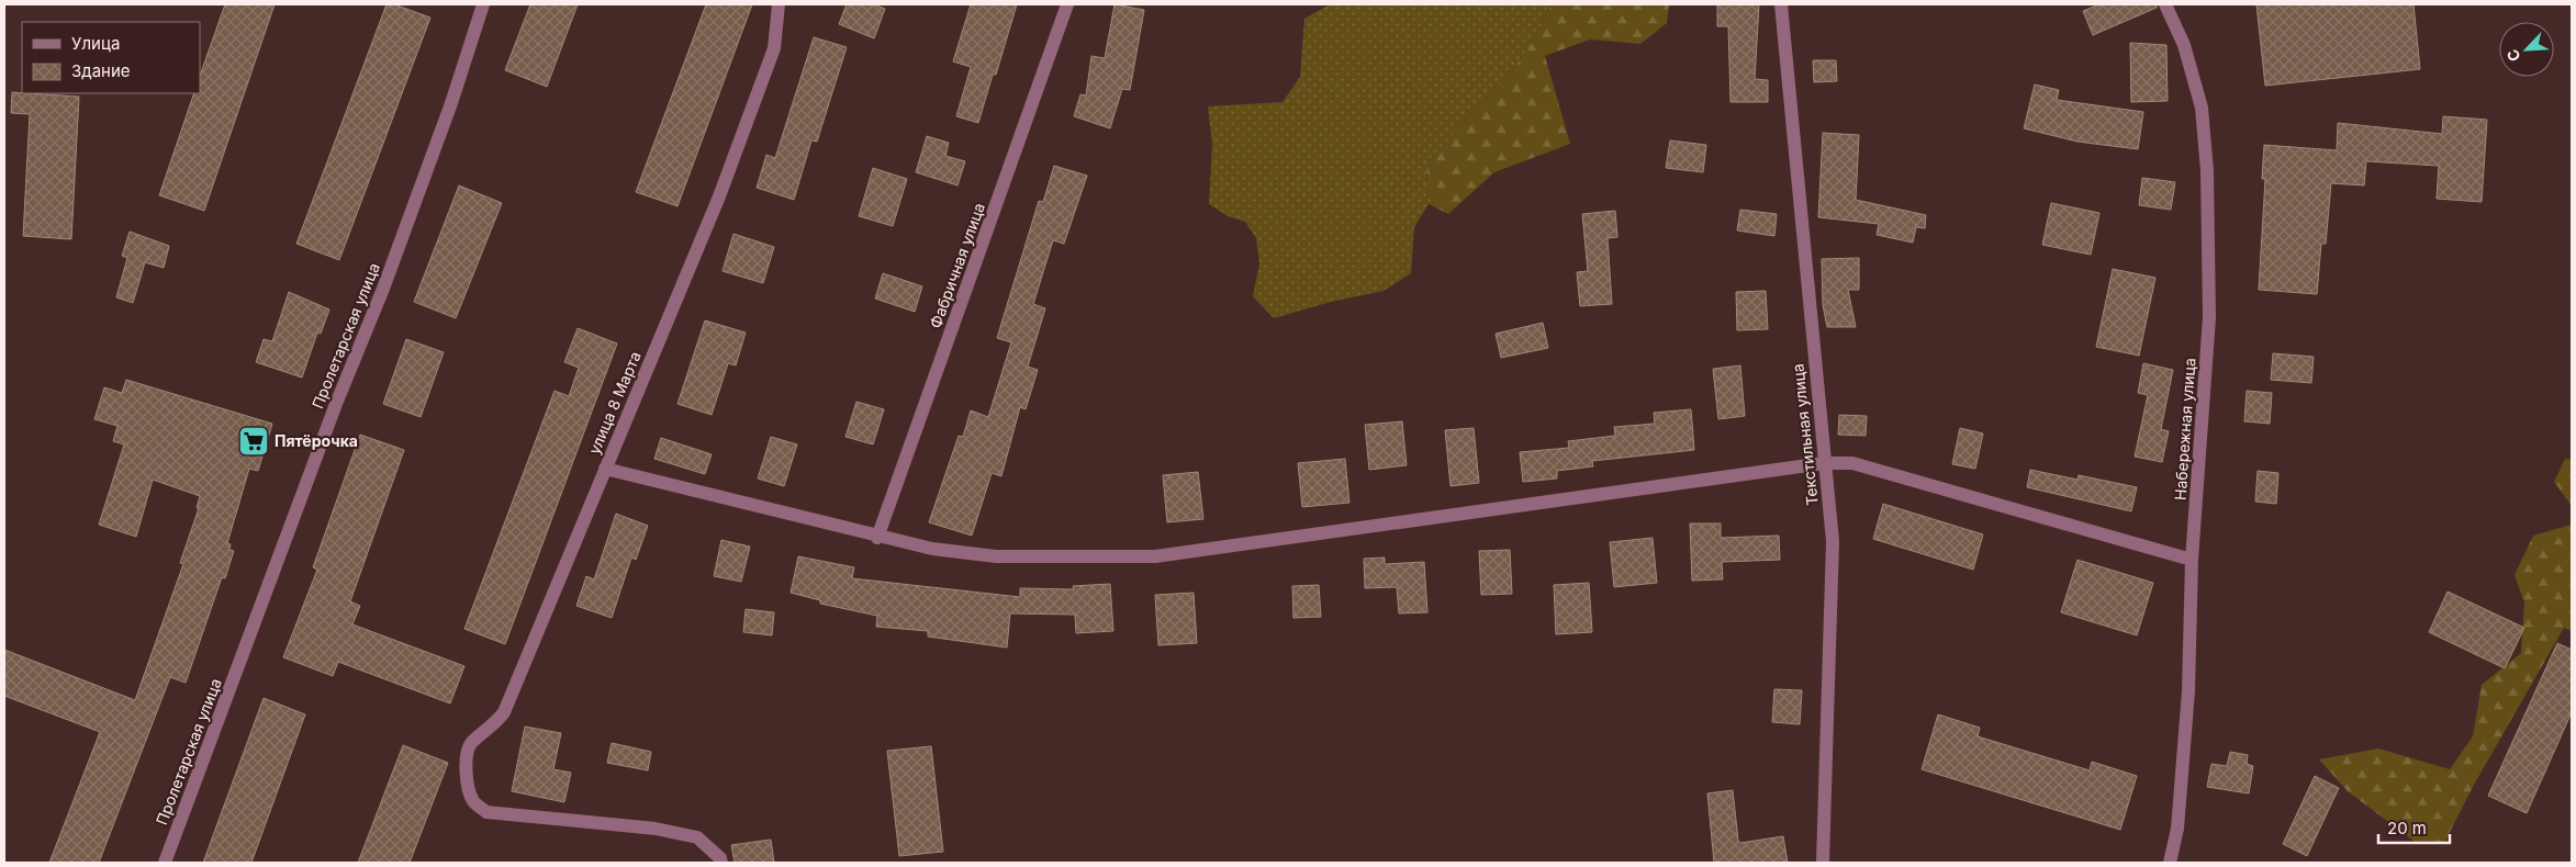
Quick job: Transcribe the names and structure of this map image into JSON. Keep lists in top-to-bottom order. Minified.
{"streets":{"street":["Фабричная улица","Пролетарская улица","улица 8 Марта","Набережная улица","Текстильная улица"]},"places":{"supermarket":["Пятёрочка"]},"legend":["Улица","Здание"],"scale_bar":"20 m","north":"bottom left"}
